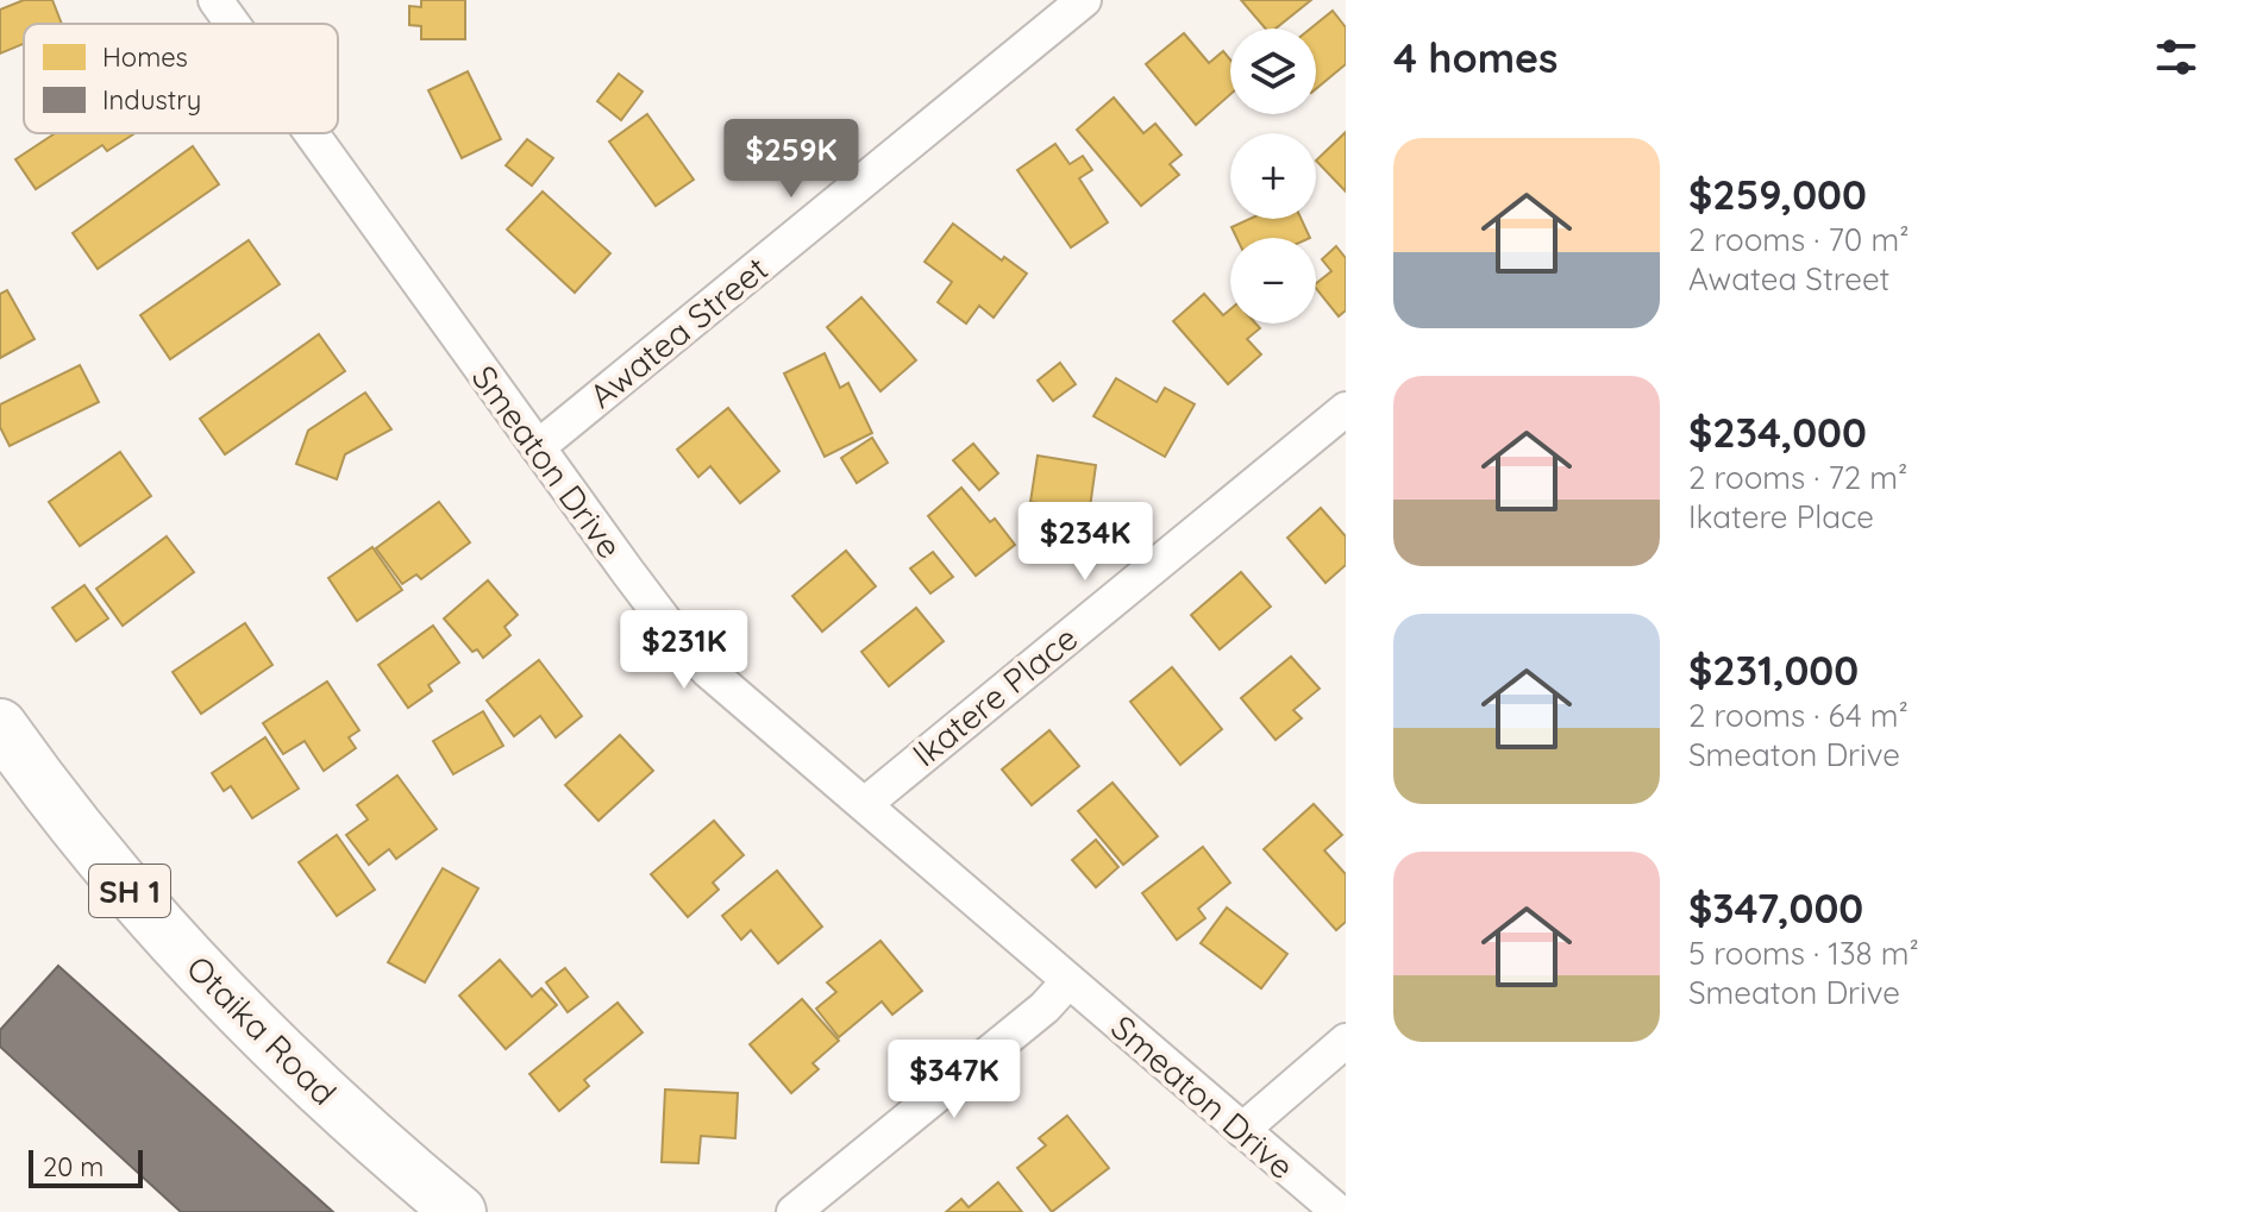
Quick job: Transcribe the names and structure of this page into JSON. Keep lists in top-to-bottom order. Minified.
{"streets":{"highway":["SH 1","Otaika Road"],"street":["Awatea Street","Smeaton Drive","Ikatere Place"]},"crossings":[["Awatea Street","Smeaton Drive"],["Smeaton Drive","Ikatere Place"]],"legend":["Homes","Industry"],"scale_bar":"20 m","page":{"heading":"4 homes","map_buttons":["+","−"],"list":[{"name":"$259,000","note":"2 rooms · 70 m² · Awatea Street"},{"name":"$234,000","note":"2 rooms · 72 m² · Ikatere Place"},{"name":"$231,000","note":"2 rooms · 64 m² · Smeaton Drive"},{"name":"$347,000","note":"5 rooms · 138 m² · Smeaton Drive"}],"price":["$259K","$234K","$231K","$347K"],"scale":"20 m"}}
